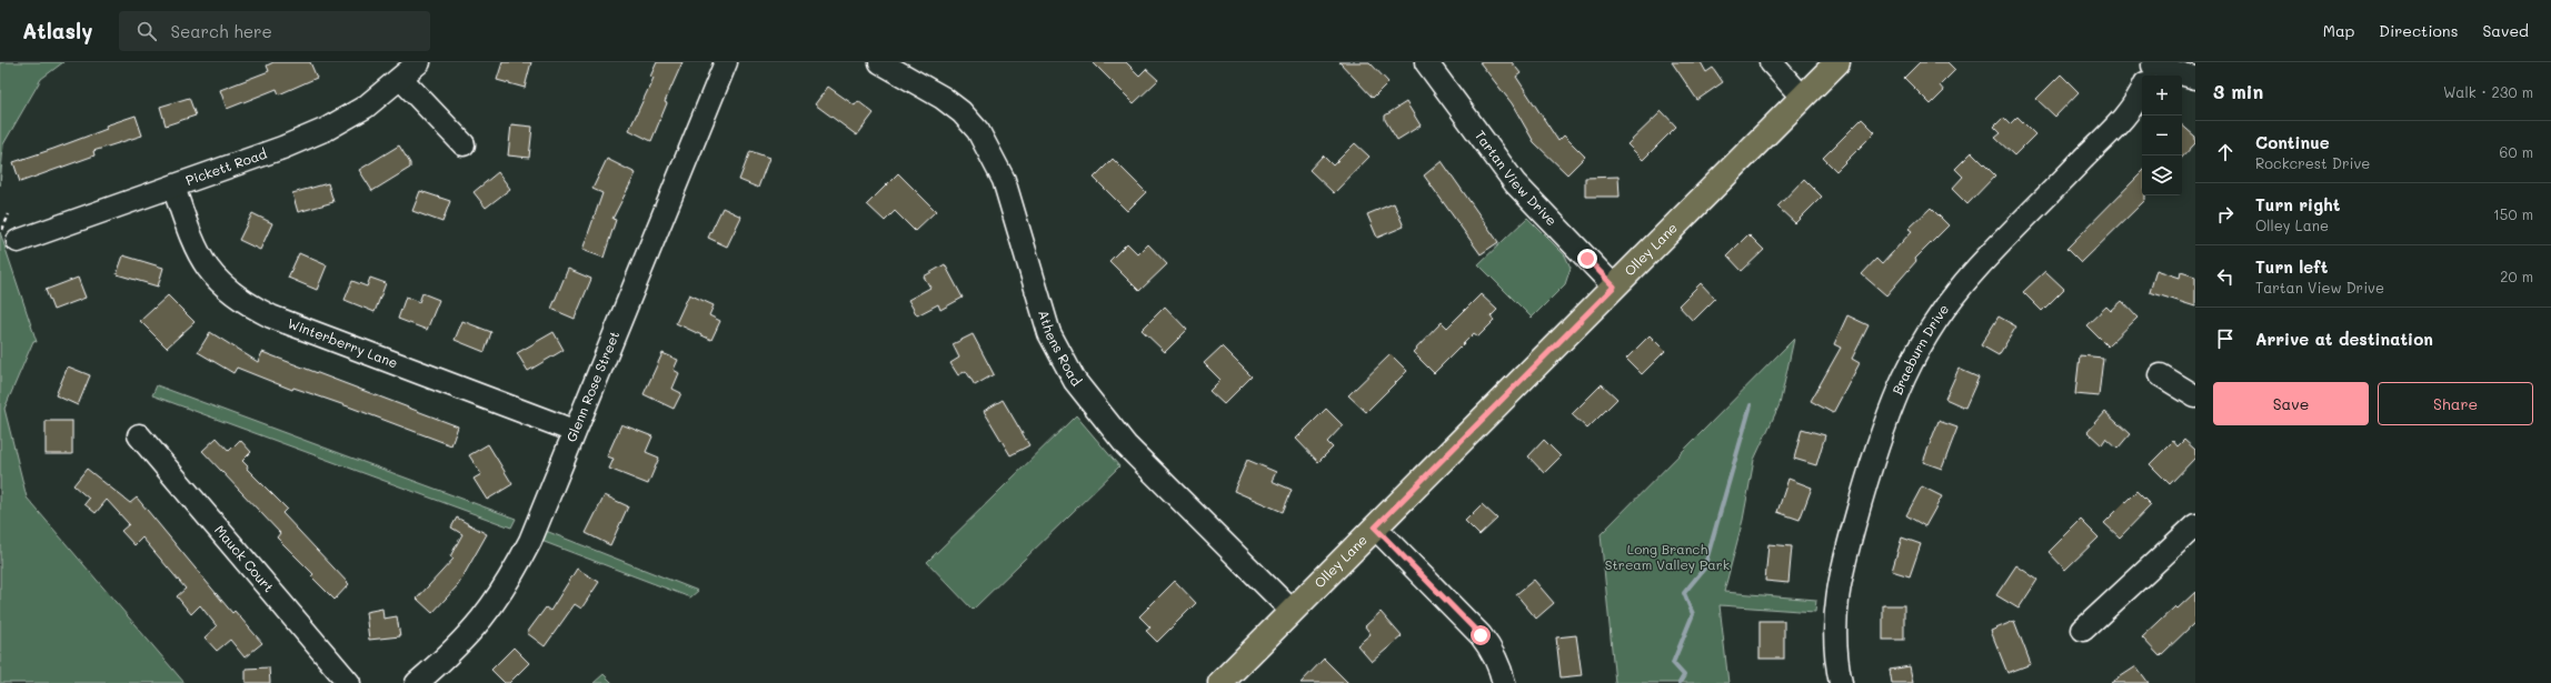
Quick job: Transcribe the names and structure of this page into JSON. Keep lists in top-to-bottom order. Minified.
{"streets":{"main road":["Olley Lane"],"street":["Pickett Road","Tartan View Drive","Winterberry Lane","Athens Road","Braeburn Drive","Glenn Rose Street","Mauck Court"]},"crossings":[["Pickett Road","Winterberry Lane"],["Tartan View Drive","Olley Lane"],["Olley Lane","Athens Road"],["Winterberry Lane","Glenn Rose Street"]],"parks":["Long Branch Stream Valley Park"],"page":{"header":"Atlasly","search":"Search here","nav":["Map","Directions","Saved"],"heading":["3 min","Walk · 230 m"],"map_buttons":["+","−"],"list":[["Continue","Rockcrest Drive","60 m"],["Turn right","Olley Lane","150 m"],["Turn left","Tartan View Drive","20 m"],"Arrive at destination"],"buttons":["Save","Share"]}}
